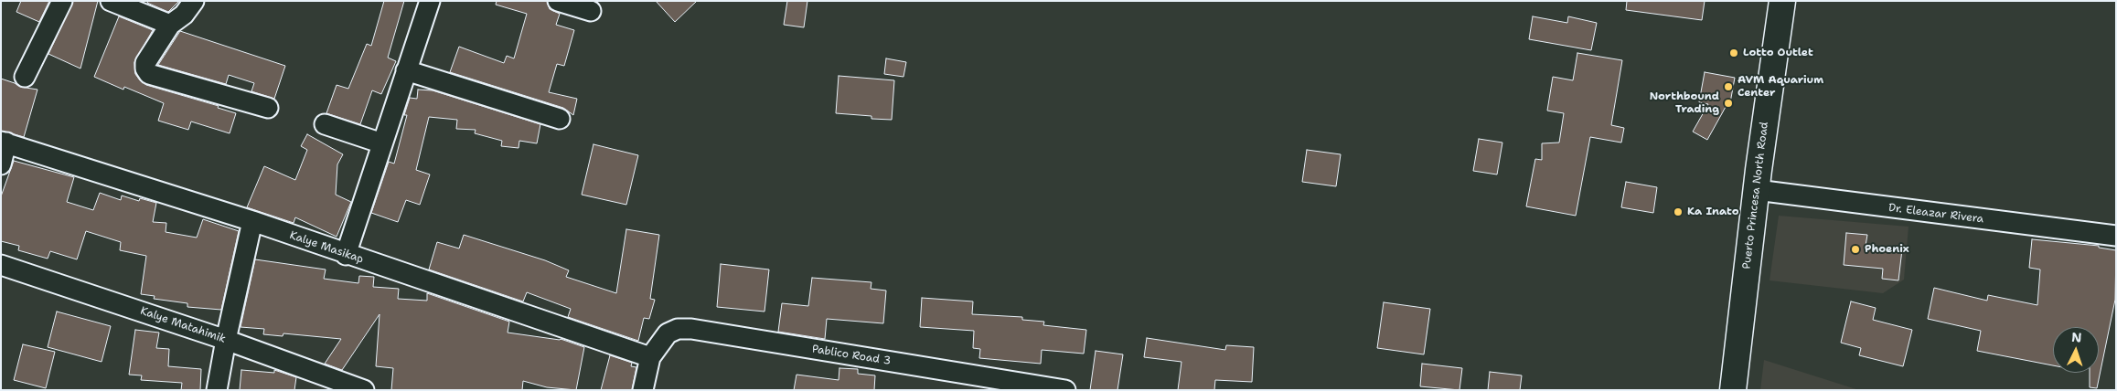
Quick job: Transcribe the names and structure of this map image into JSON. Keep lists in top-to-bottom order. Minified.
{"streets":{"main road":["Puerto Princesa North Road"],"street":["Dr. Eleazar Rivera","Kalye Masikap","Kalye Matahimik","Pablico Road 3"]},"crossings":[["Puerto Princesa North Road","Dr. Eleazar Rivera"],["Kalye Masikap","Pablico Road 3"]],"places":["Lotto Outlet","AVM Aquarium Center","Northbound Trading","Ka Inato","Phoenix"],"north":"top"}
